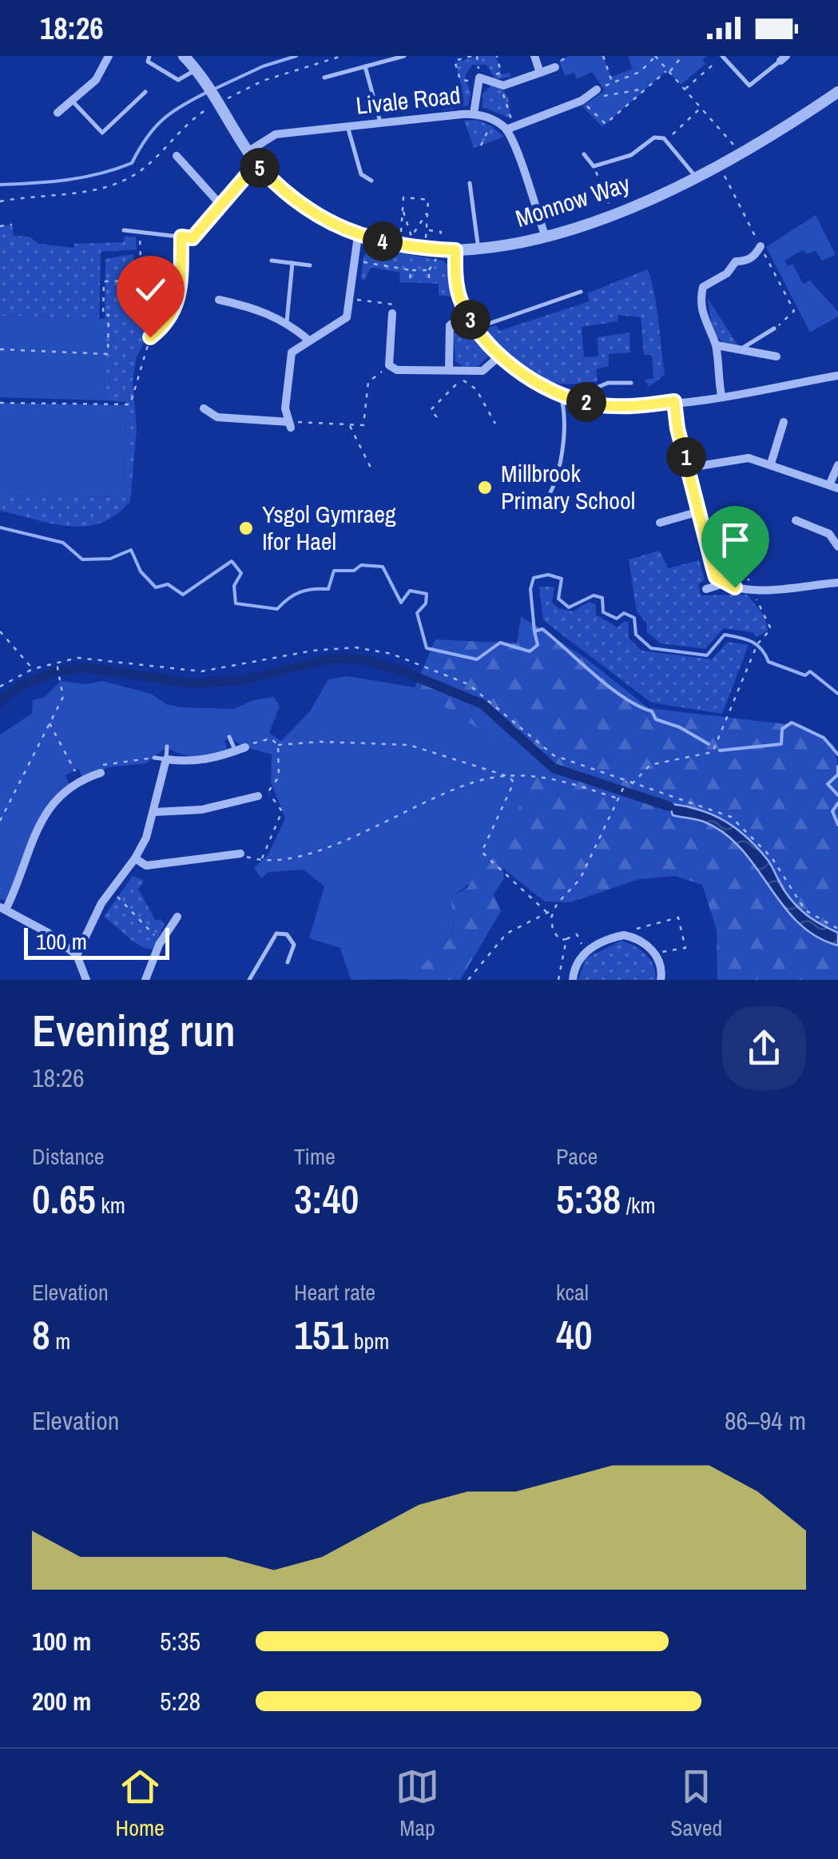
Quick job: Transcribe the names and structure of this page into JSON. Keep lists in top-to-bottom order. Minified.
{"streets":{"street":["Livale Road","Monnow Way"]},"crossings":[["Livale Road","Monnow Way"]],"places":["Millbrook Primary School","Ysgol Gymraeg Ifor Hael"],"scale_bar":"100 m","page":{"status":"18:26","pins":["5","4","3","2","1"],"scale":"100 m","heading":["Evening run","18:26"],"stats":[["Distance","0.65 km"],["Time","3:40"],["Pace","5:38 /km"],["Elevation","8 m"],["Heart rate","151 bpm"],["kcal","40"]],"chart":["Elevation","86–94 m"],"list":[{"name":"100 m","note":"5:35"},{"name":"200 m","note":"5:28"}],"tabs":["Home","Map","Saved"]}}
